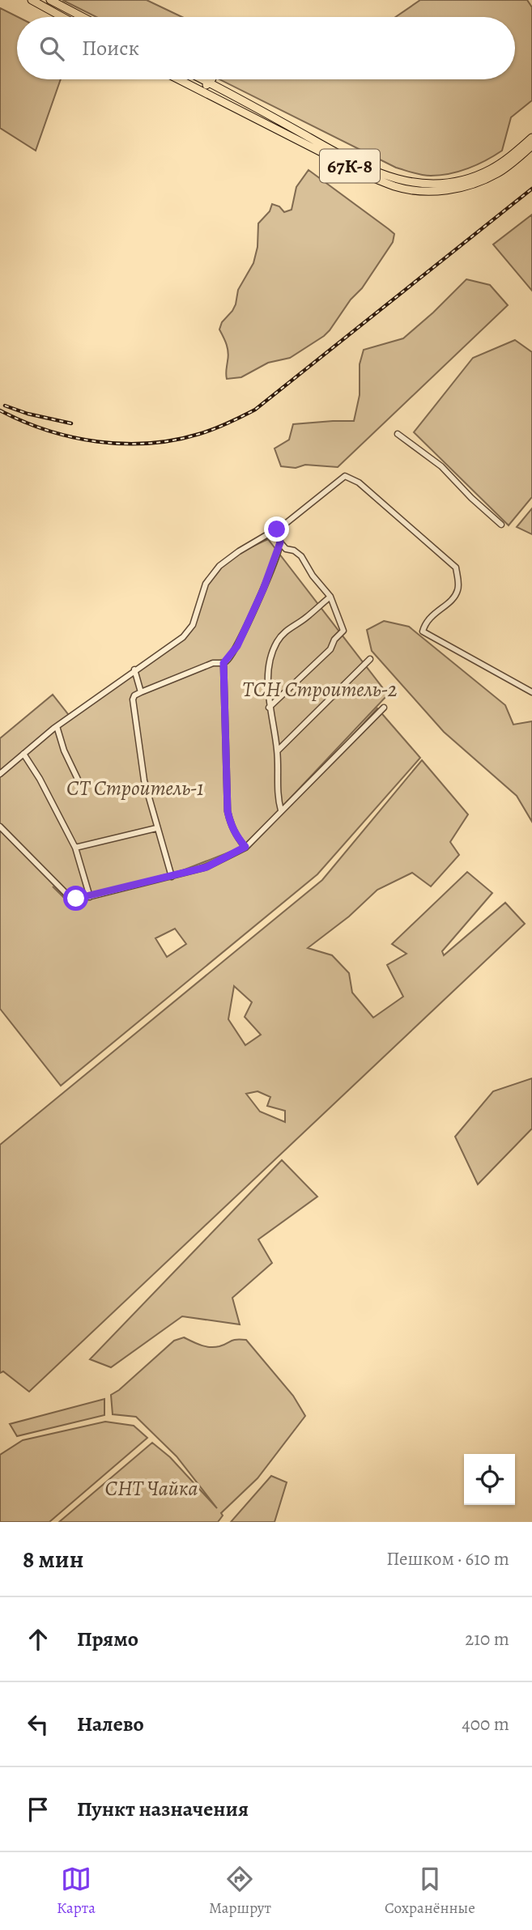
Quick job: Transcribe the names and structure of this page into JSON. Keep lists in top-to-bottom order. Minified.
{"streets":{"main road":["67К-8"]},"parks":["ТСН Строитель-2","СТ Строитель-1","СНТ Чайка"],"page":{"search":"Поиск","heading":["8 мин","Пешком · 610 m"],"list":[["Прямо","210 m"],["Налево","400 m"],"Пункт назначения"],"nav":["Карта","Маршрут","Сохранённые"]}}
